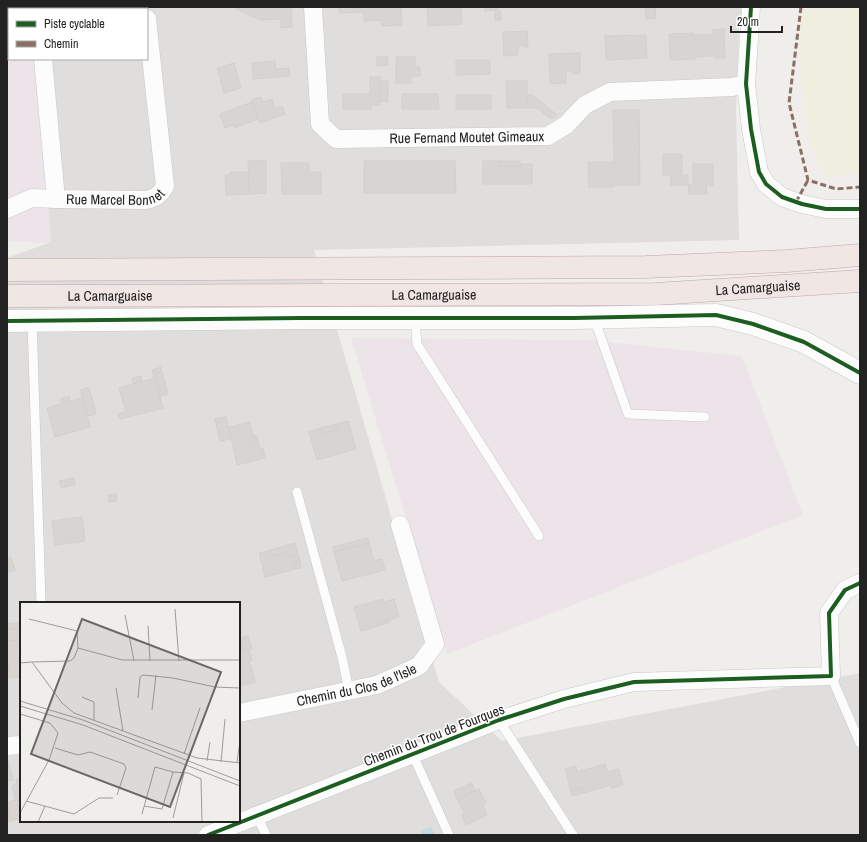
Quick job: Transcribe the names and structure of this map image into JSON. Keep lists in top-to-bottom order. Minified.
{"streets":{"highway":["La Camarguaise"],"street":["Rue Fernand Moutet Gimeaux","Rue Marcel Bonnet","Chemin du Clos de l'Isle","Chemin du Trou de Fourques"]},"legend":["Piste cyclable","Chemin"],"scale_bar":"20 m"}
